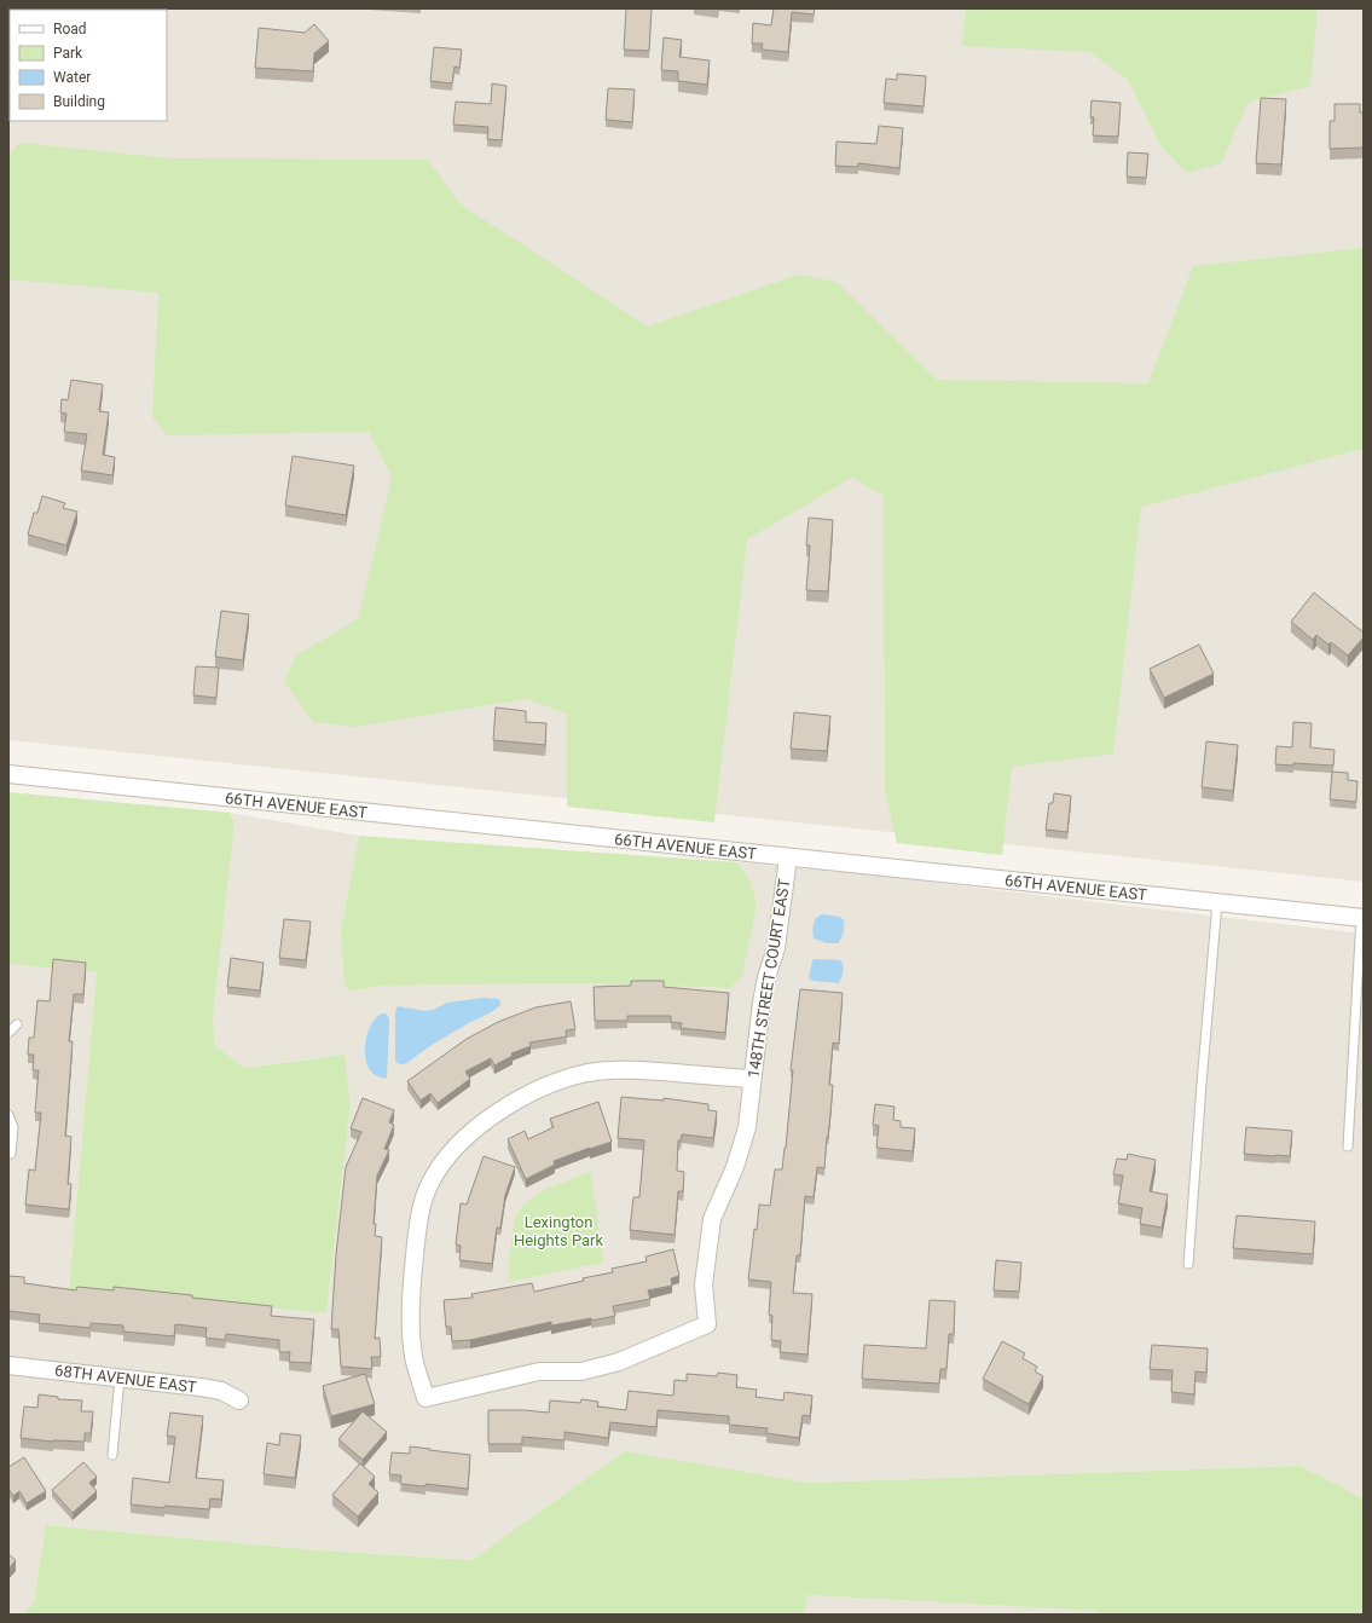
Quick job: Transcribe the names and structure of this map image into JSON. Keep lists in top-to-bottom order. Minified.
{"streets":{"street":["66TH AVENUE EAST","148TH STREET COURT EAST","68TH AVENUE EAST"]},"crossings":[["66TH AVENUE EAST","148TH STREET COURT EAST"]],"parks":["Lexington Heights Park"],"legend":["Road","Park","Water","Building"]}
